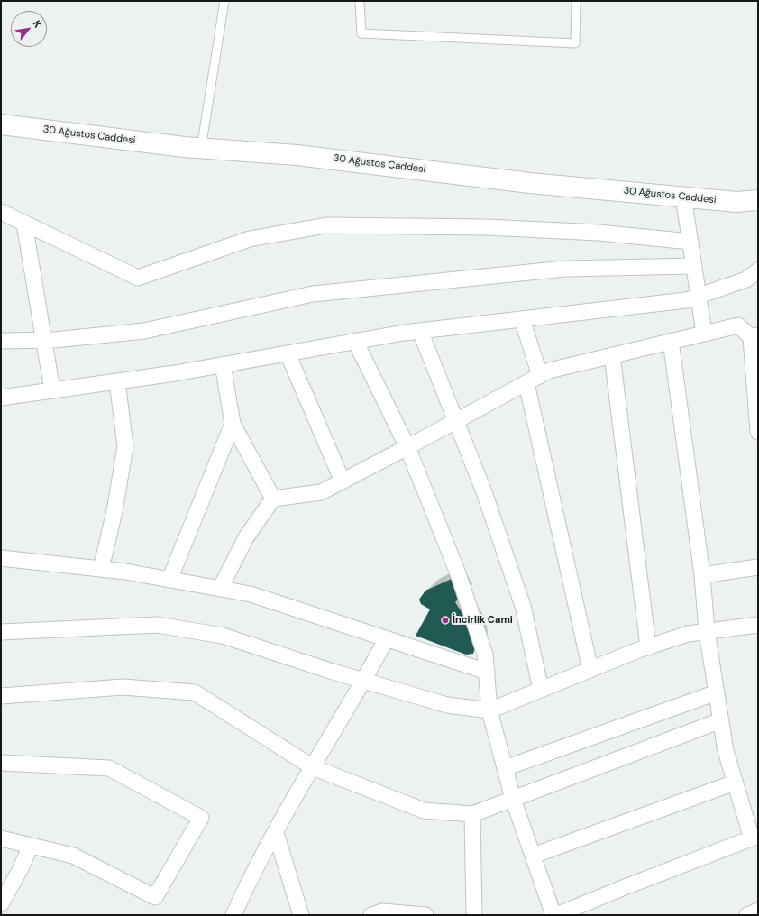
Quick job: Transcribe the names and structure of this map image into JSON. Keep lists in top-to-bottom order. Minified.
{"streets":{"main road":["30 Ağustos Caddesi"]},"places":["İncirlik Cami"],"north":"top right"}
